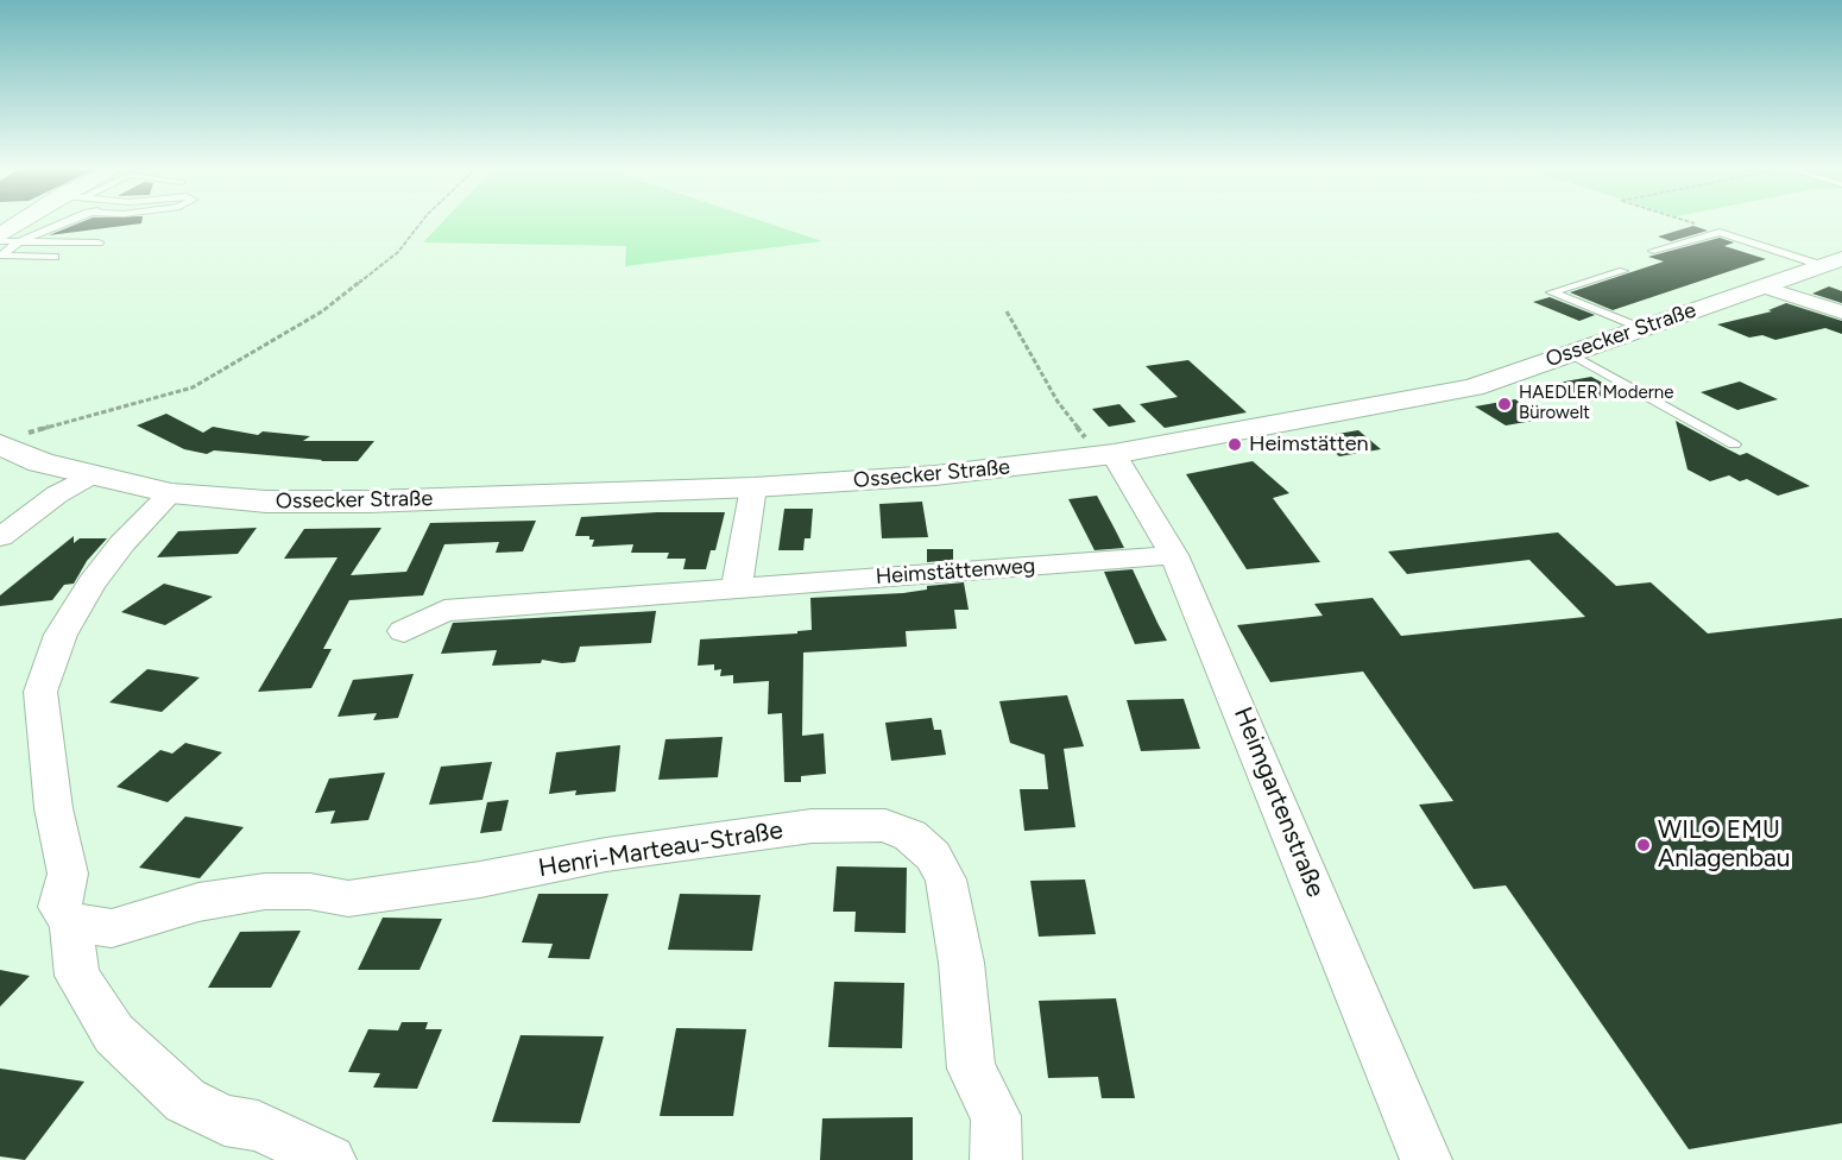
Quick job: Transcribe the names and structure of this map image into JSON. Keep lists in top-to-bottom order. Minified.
{"streets":{"street":["Ossecker Straße","Heimstättenweg","Heimgartenstraße","Henri-Marteau-Straße"]},"crossings":[["Ossecker Straße","Heimgartenstraße"],["Heimstättenweg","Heimgartenstraße"]],"places":["HAEDLER Moderne Bürowelt","Heimstätten","WILO EMU Anlagenbau"]}
